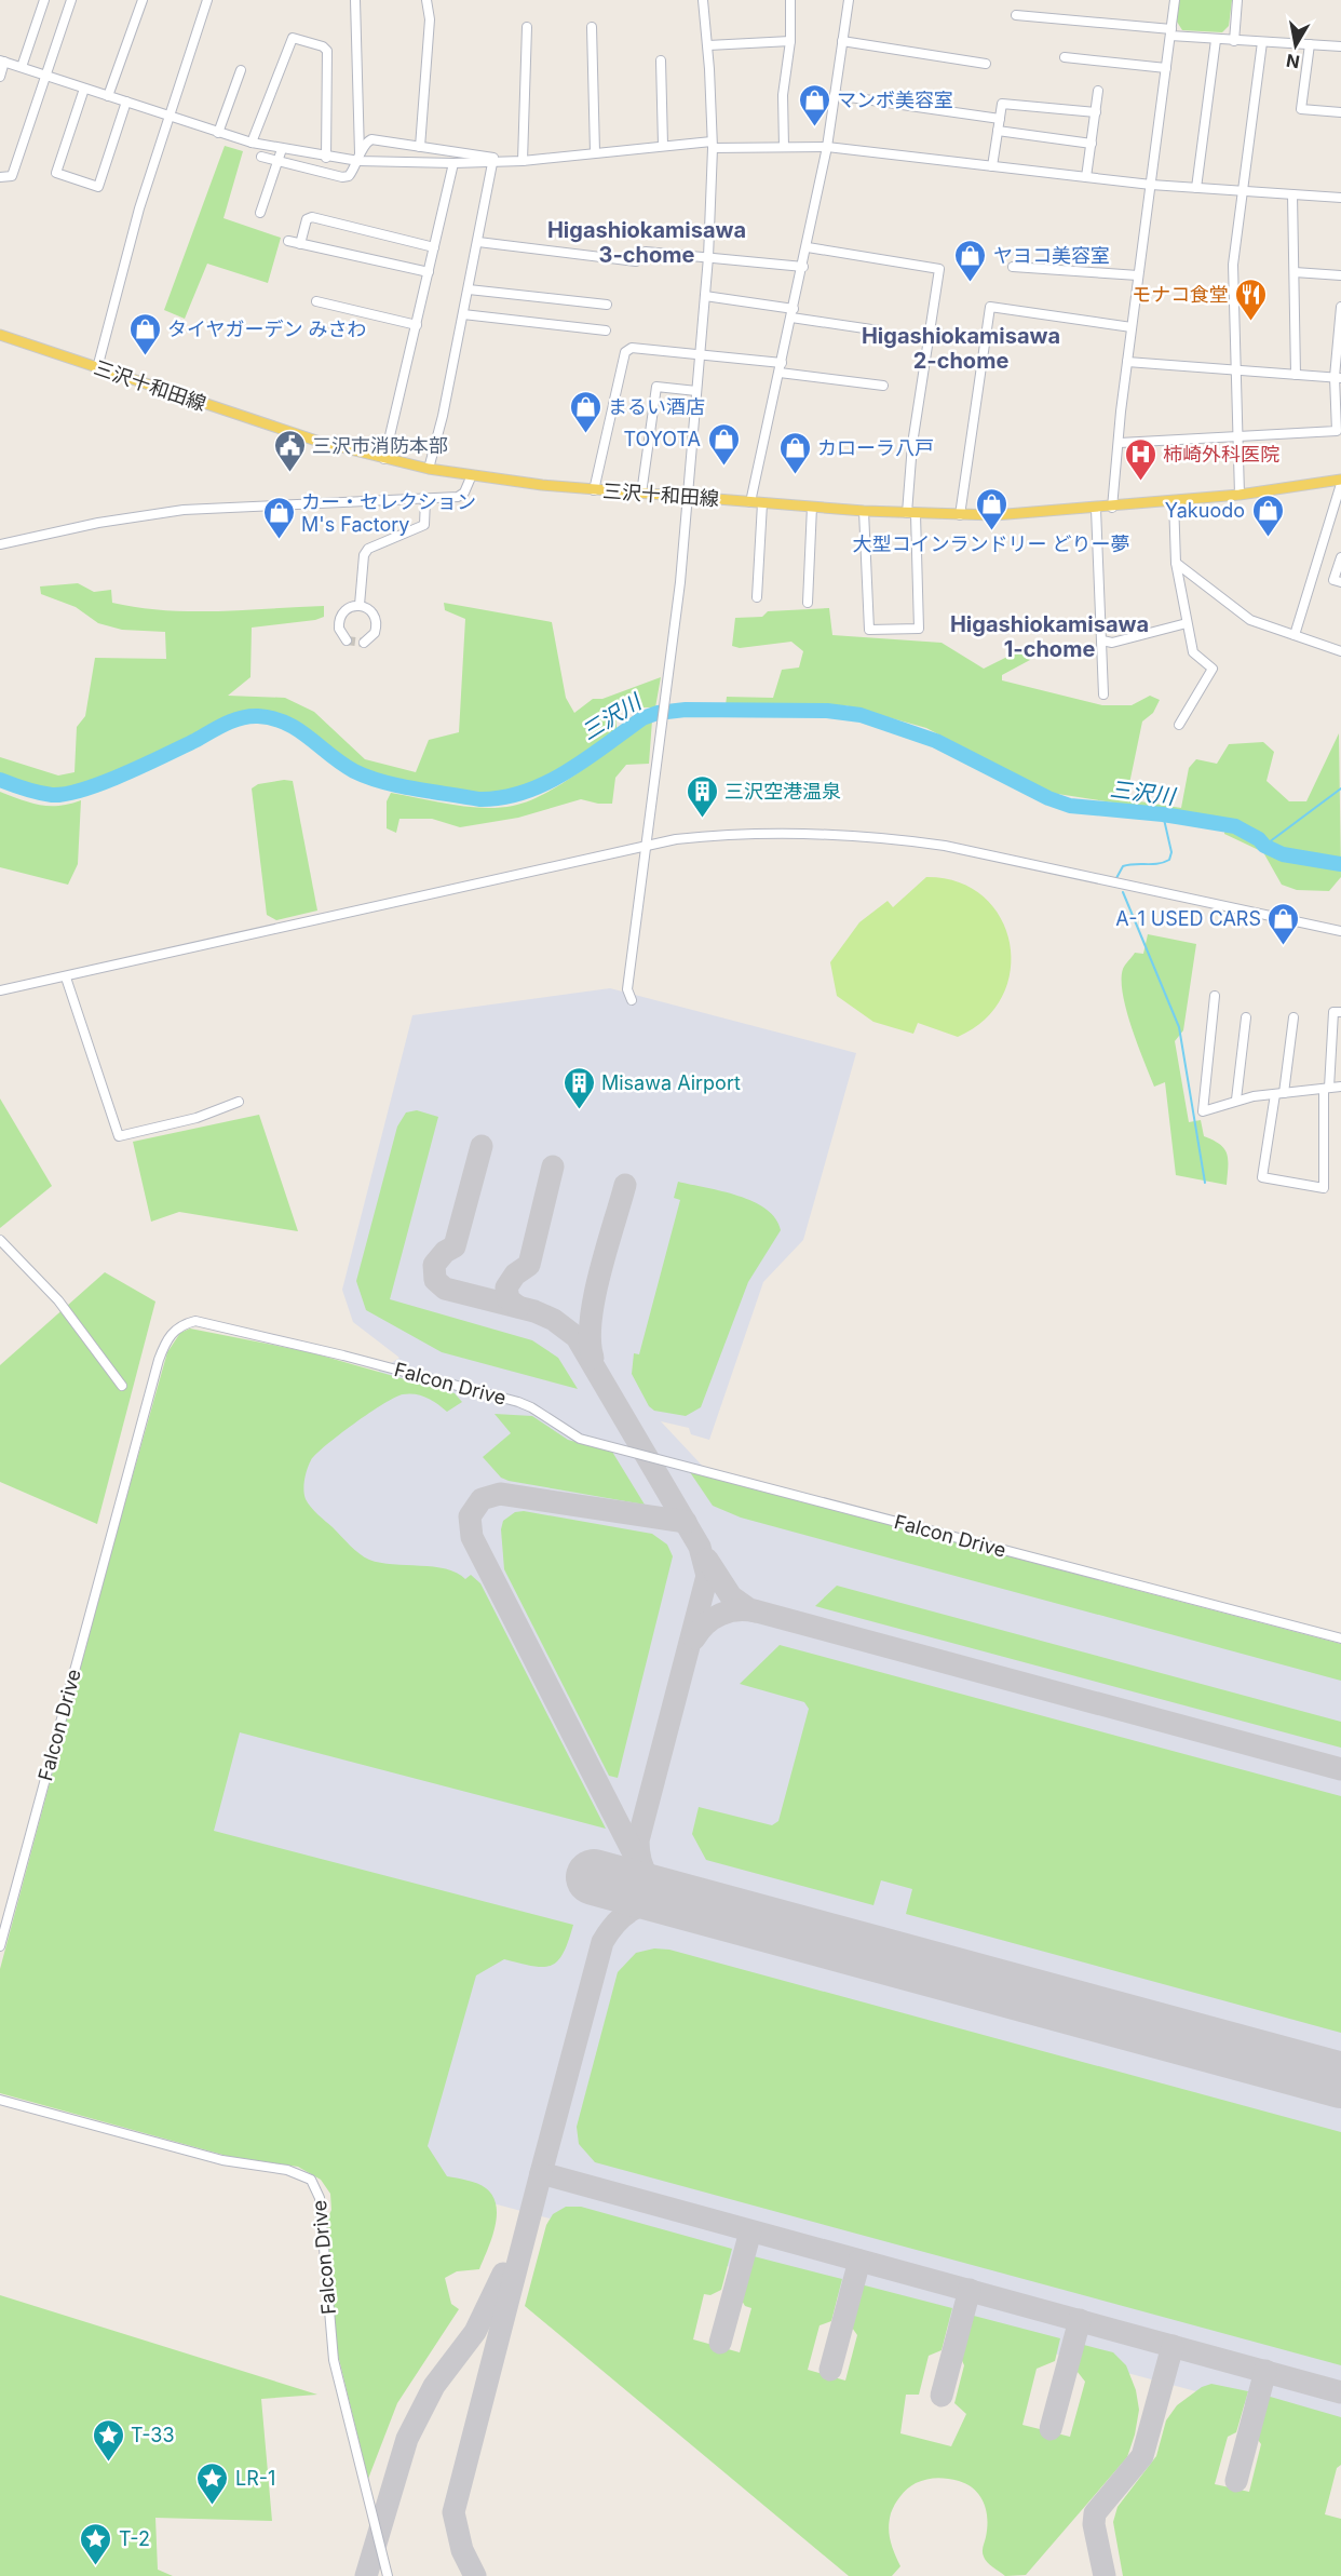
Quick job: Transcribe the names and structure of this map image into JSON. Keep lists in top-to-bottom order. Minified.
{"streets":{"main road":["三沢十和田線"],"street":["Falcon Drive"]},"districts":["Higashiokamisawa 3-chome","Higashiokamisawa 2-chome","Higashiokamisawa 1-chome"],"water":["三沢川"],"places":{"shop":["マンボ美容室","ヤヨコ美容室","タイヤガーデン みさわ","まるい酒店","TOYOTA","カローラ八戸","大型コインランドリー どりー夢","Yakuodo","カー・セレクション M's Factory","A-1 USED CARS"],"restaurant":["モナコ食堂"],"public building":["三沢市消防本部"],"hospital":["柿崎外科医院"],"building":["三沢空港温泉","Misawa Airport"],"place":["T-33","LR-1","T-2"]},"north":"bottom"}
